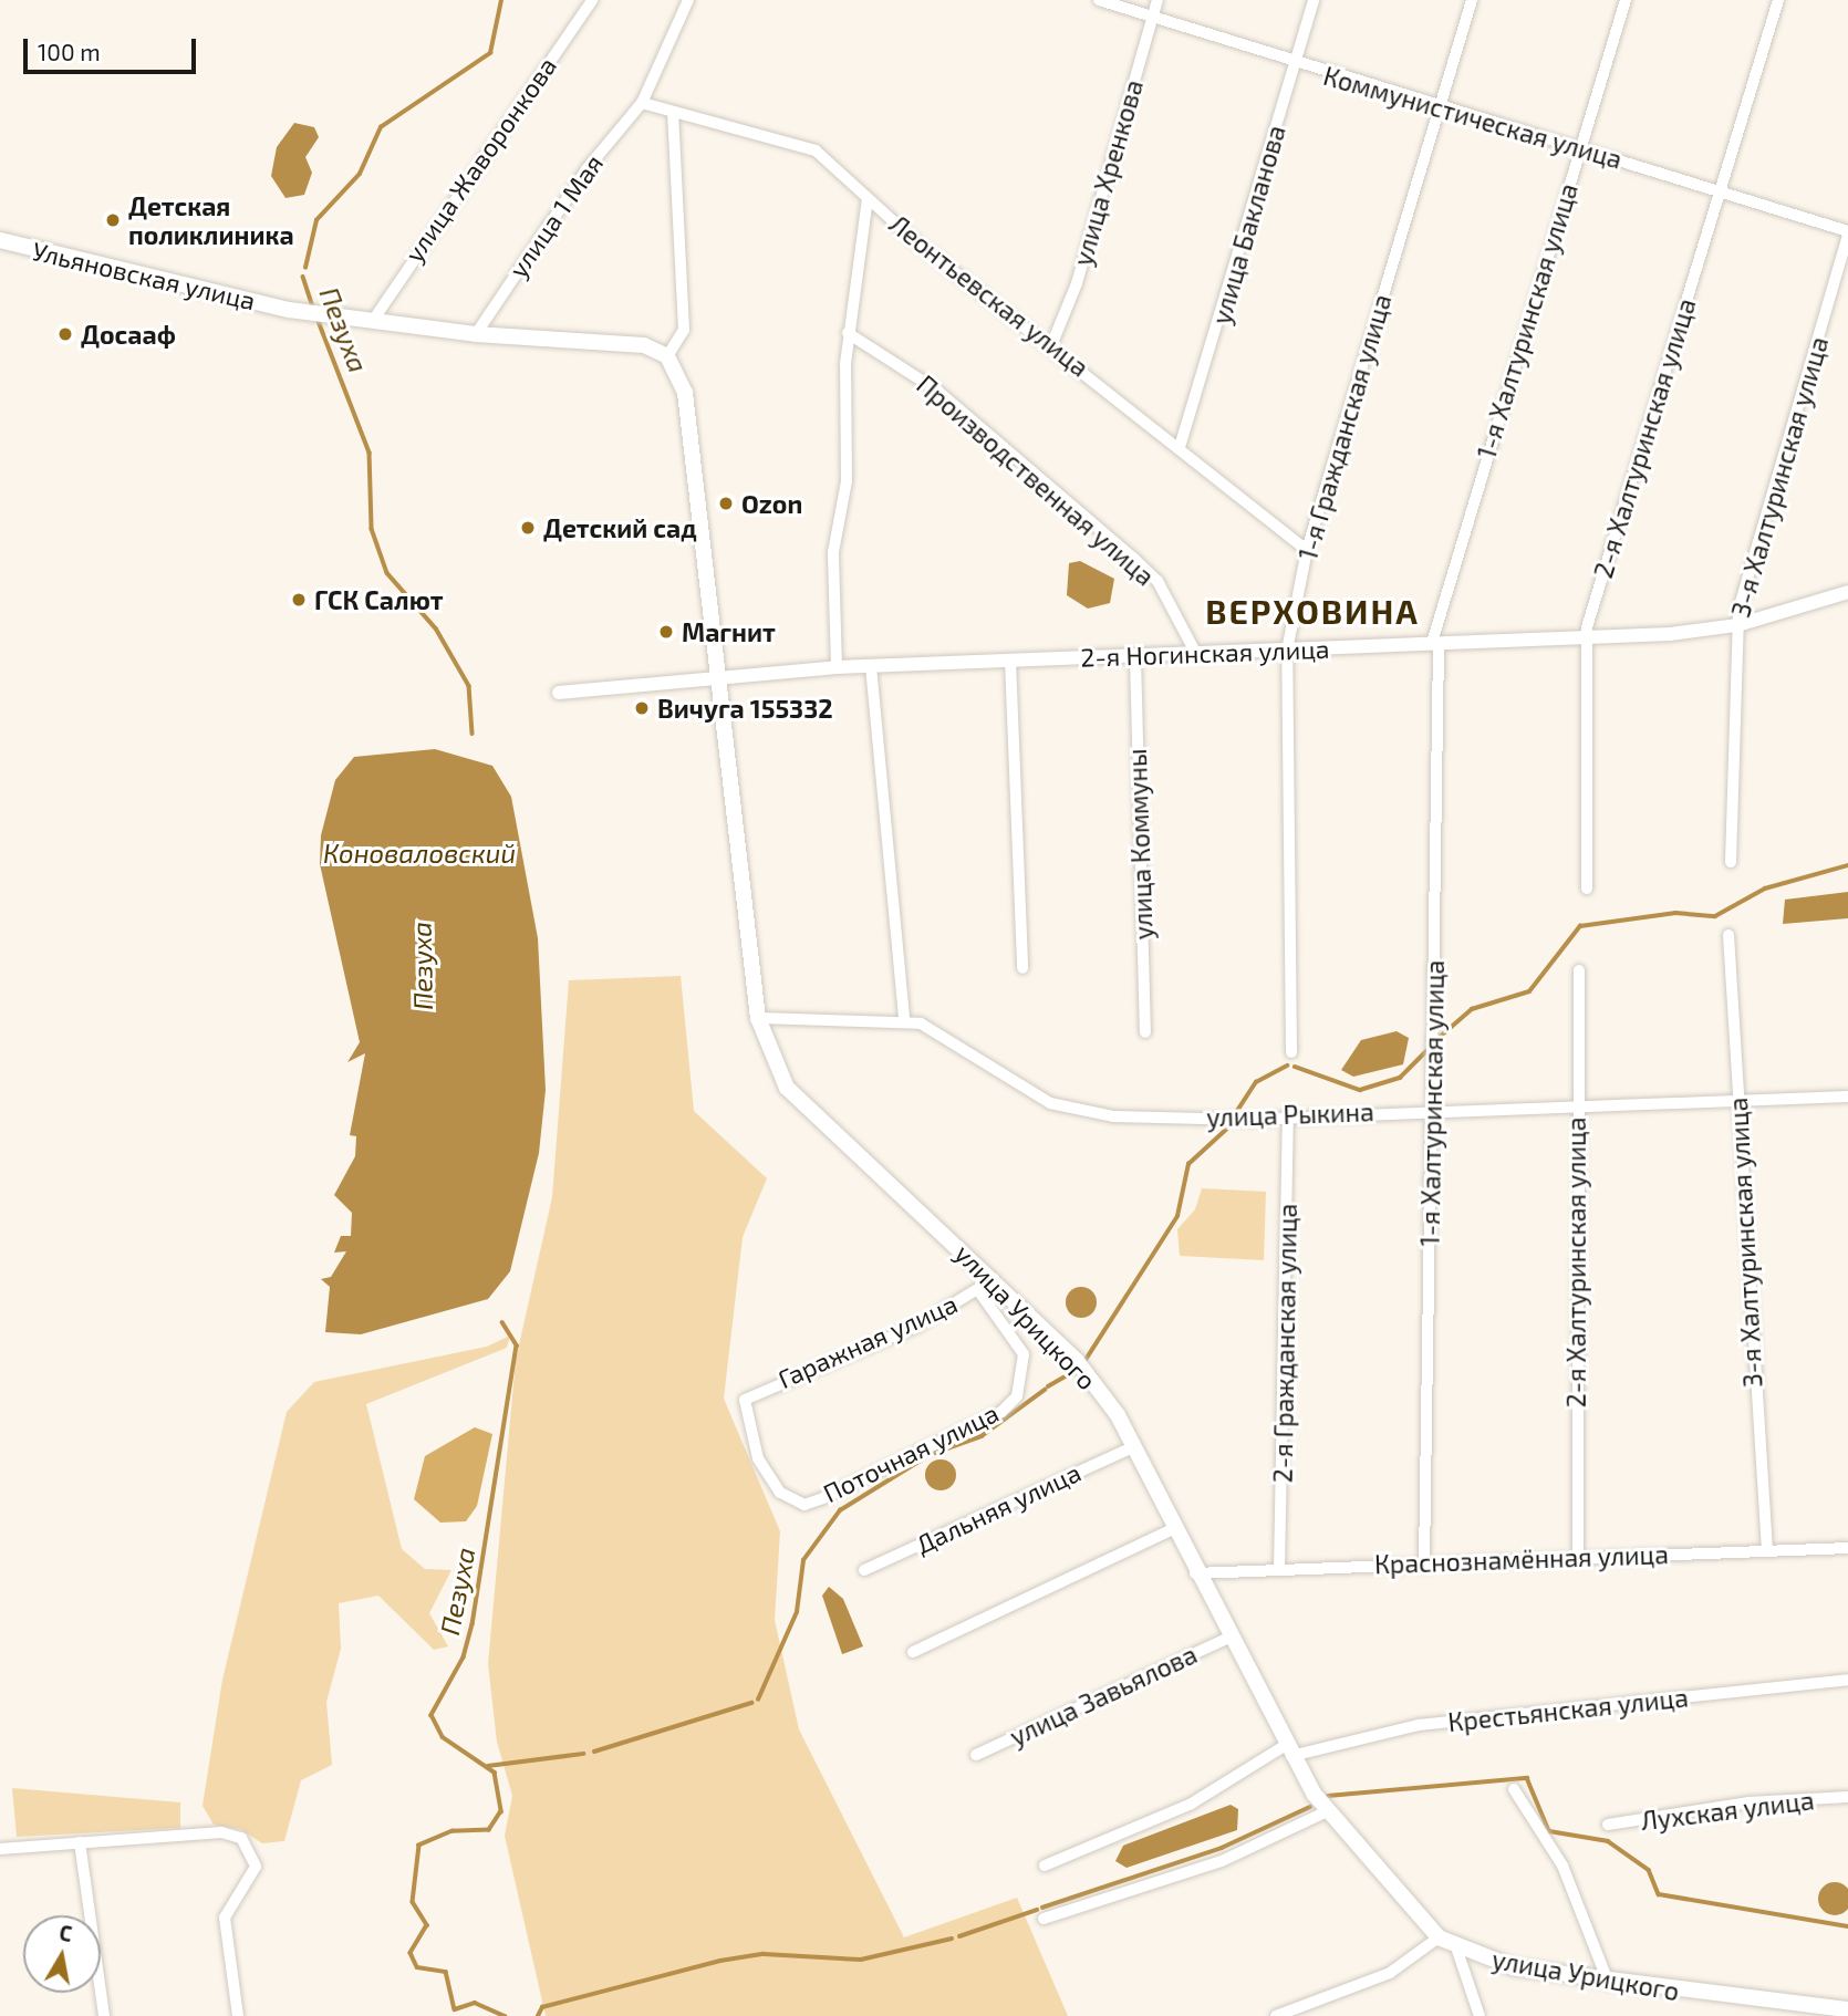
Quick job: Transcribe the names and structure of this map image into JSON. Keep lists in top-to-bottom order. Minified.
{"streets":{"main road":["Ульяновская улица","улица Урицкого"],"street":["Коммунистическая улица","улица Жаворонкова","улица Хренкова","улица 1 Мая","улица Бакланова","Леонтьевская улица","1-я Халтуринская улица","1-я Гражданская улица","2-я Халтуринская улица","3-я Халтуринская улица","Производственная улица","2-я Ногинская улица","улица Коммуны","улица Рыкина","Гаражная улица","2-я Гражданская улица","Поточная улица","Дальняя улица","Краснознамённая улица","улица Завьялова","Крестьянская улица","Лухская улица"]},"crossings":[["Коммунистическая улица","улица Хренкова"],["Коммунистическая улица","улица Бакланова"],["Коммунистическая улица","1-я Халтуринская улица"],["Коммунистическая улица","1-я Гражданская улица"],["Коммунистическая улица","2-я Халтуринская улица"],["Коммунистическая улица","3-я Халтуринская улица"],["улица Жаворонкова","Ульяновская улица"],["улица Хренкова","Леонтьевская улица"],["улица 1 Мая","Ульяновская улица"],["улица 1 Мая","Леонтьевская улица"],["улица Бакланова","Леонтьевская улица"],["Ульяновская улица","улица Урицкого"],["Леонтьевская улица","1-я Гражданская улица"],["1-я Халтуринская улица","2-я Ногинская улица"],["1-я Халтуринская улица","улица Рыкина"],["1-я Халтуринская улица","Краснознамённая улица"],["1-я Гражданская улица","2-я Ногинская улица"],["2-я Халтуринская улица","2-я Ногинская улица"],["2-я Халтуринская улица","улица Рыкина"],["2-я Халтуринская улица","Краснознамённая улица"],["3-я Халтуринская улица","2-я Ногинская улица"],["3-я Халтуринская улица","улица Рыкина"],["3-я Халтуринская улица","Краснознамённая улица"],["Производственная улица","2-я Ногинская улица"],["2-я Ногинская улица","улица Коммуны"],["2-я Ногинская улица","улица Урицкого"],["улица Рыкина","улица Урицкого"],["улица Рыкина","2-я Гражданская улица"],["улица Урицкого","Гаражная улица"],["улица Урицкого","Дальняя улица"],["улица Урицкого","Краснознамённая улица"],["улица Урицкого","улица Завьялова"],["улица Урицкого","Крестьянская улица"],["Гаражная улица","Поточная улица"],["2-я Гражданская улица","Краснознамённая улица"]],"districts":["ВЕРХОВИНА"],"water":["Пезуха","Коноваловский"],"places":["Детская поликлиника","Досааф","Ozon","Детский сад","ГСК Салют","Магнит","Вичуга 155332"],"scale_bar":"100 m","north":"top"}
